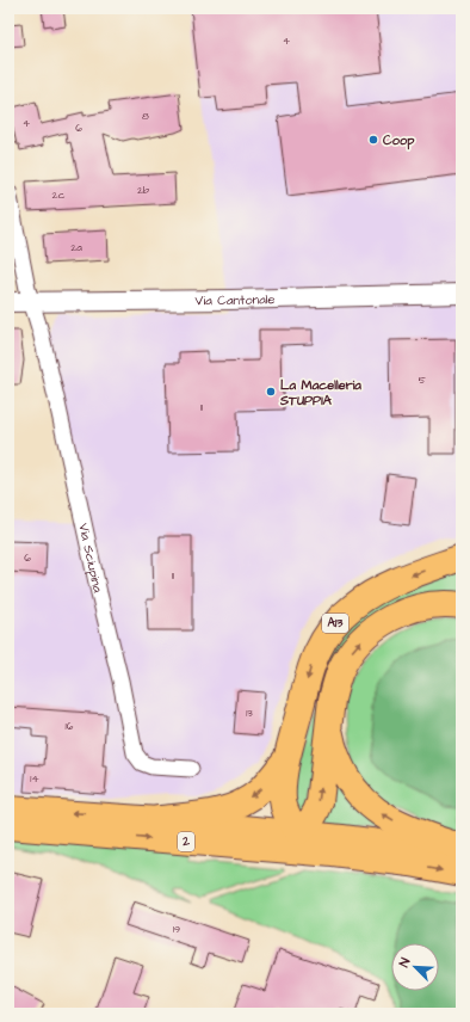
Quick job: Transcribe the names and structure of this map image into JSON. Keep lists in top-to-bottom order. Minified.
{"streets":{"highway":["A13"],"main road":["2"],"street":["Via Cantonale","Via Sciupina"]},"crossings":[["Via Cantonale","Via Sciupina"],["A13","2"]],"places":["Coop","La Macelleria STUPPIA"],"house_numbers":["4","8","4","6","2b","2c","2a","5","11","6","11","13","16","14","19"],"north":"top left"}
